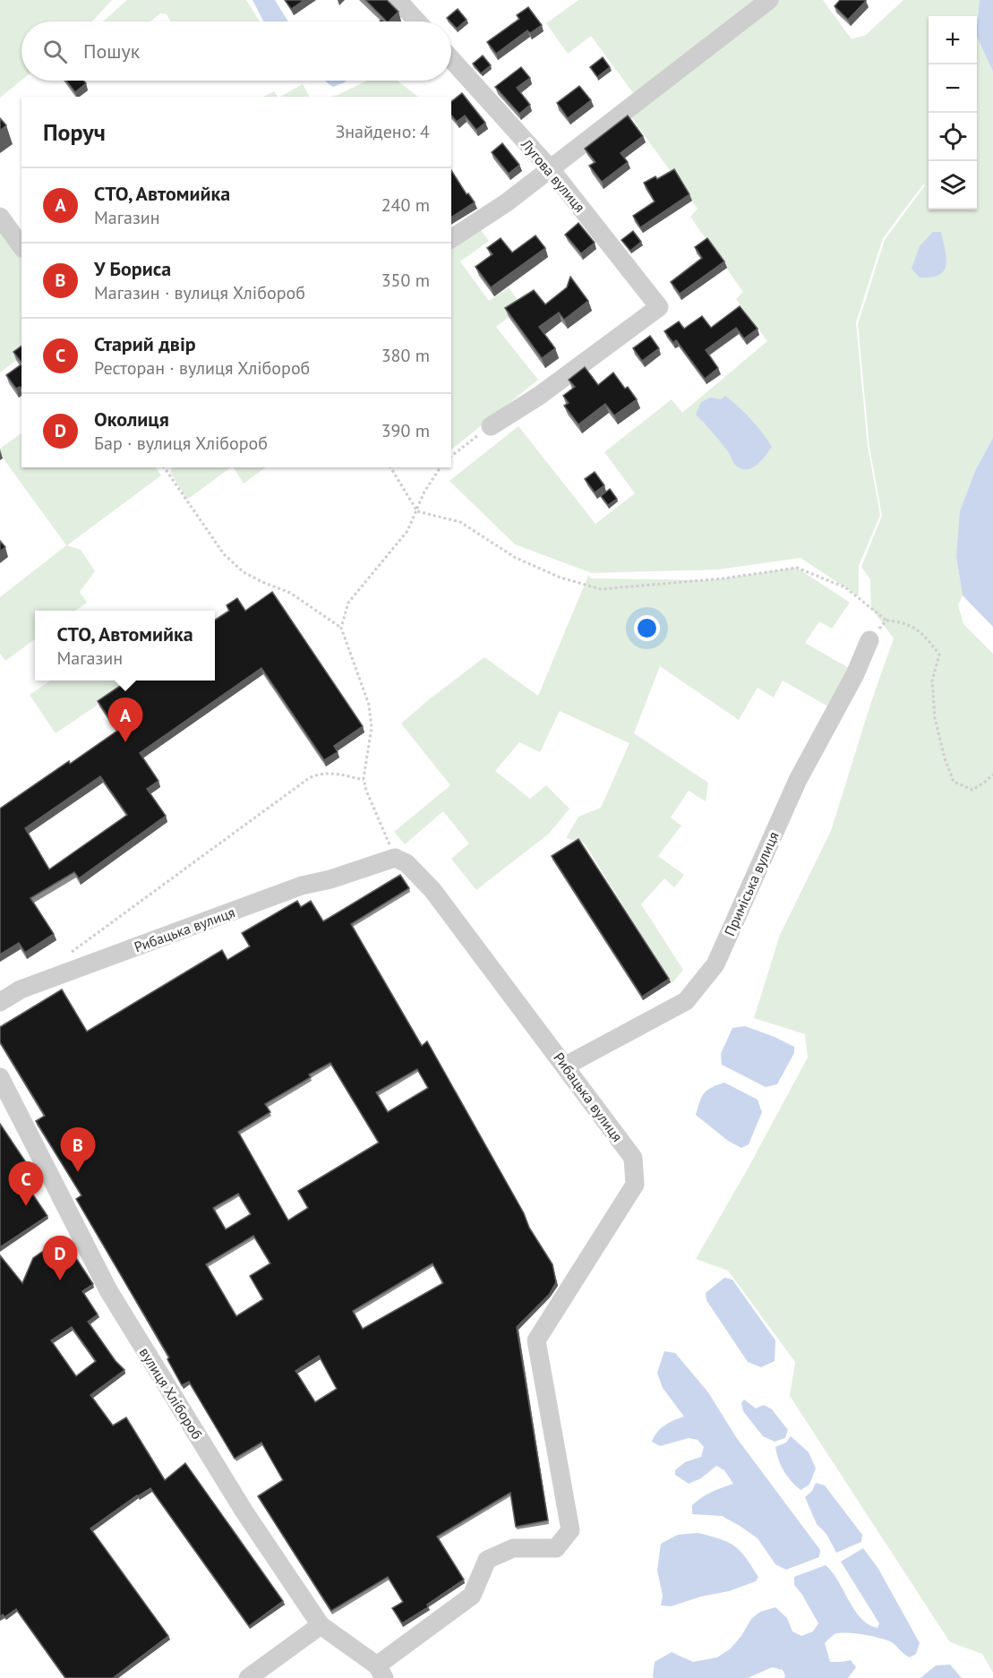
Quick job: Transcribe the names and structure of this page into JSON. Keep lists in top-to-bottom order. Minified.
{"streets":{"street":["Лугова вулиця","Приміська вулиця","Рибацька вулиця","вулиця Хлібороб"]},"crossings":[["Приміська вулиця","Рибацька вулиця"],["Рибацька вулиця","вулиця Хлібороб"]],"page":{"map_buttons":["+","−"],"search":"Пошук","heading":["Поруч","Знайдено: 4"],"list":[{"mark":"A","name":"СТО, Автомийка","note":"Магазин","value":"240 m"},{"mark":"B","name":"У Бориса","note":"Магазин · вулиця Хлібороб","value":"350 m"},{"mark":"C","name":"Старий двір","note":"Ресторан · вулиця Хлібороб","value":"380 m"},{"mark":"D","name":"Околиця","note":"Бар · вулиця Хлібороб","value":"390 m"}],"popup":["СТО, Автомийка","Магазин"],"pins":["A","B","C","D"]}}
